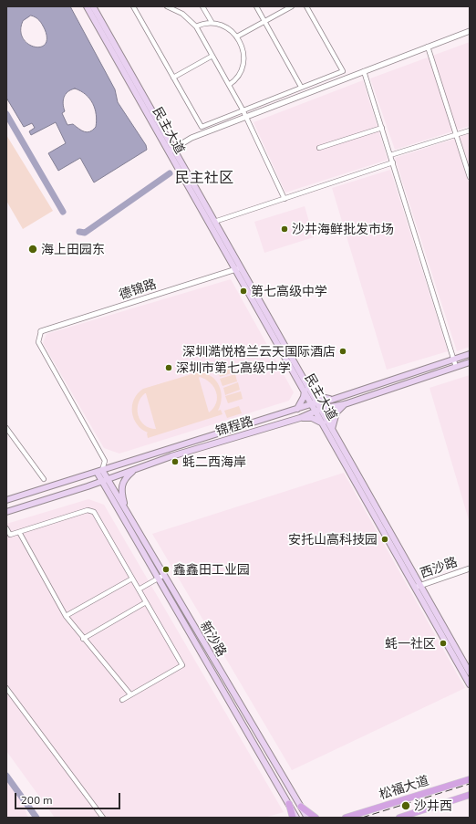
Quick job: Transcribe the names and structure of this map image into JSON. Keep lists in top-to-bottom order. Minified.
{"streets":{"main road":["民主大道","锦程路","新沙路","松福大道"],"street":["德锦路","西沙路"]},"crossings":[["民主大道","德锦路"],["民主大道","锦程路"],["民主大道","西沙路"],["锦程路","新沙路"]],"districts":["民主社区"],"places":["沙井海鲜批发市场","海上田园东","第七高级中学","深圳澔悦格兰云天国际酒店","深圳市第七高级中学","蚝二西海岸","安托山高科技园","鑫鑫田工业园","蚝一社区","沙井西"],"scale_bar":"200 m"}
